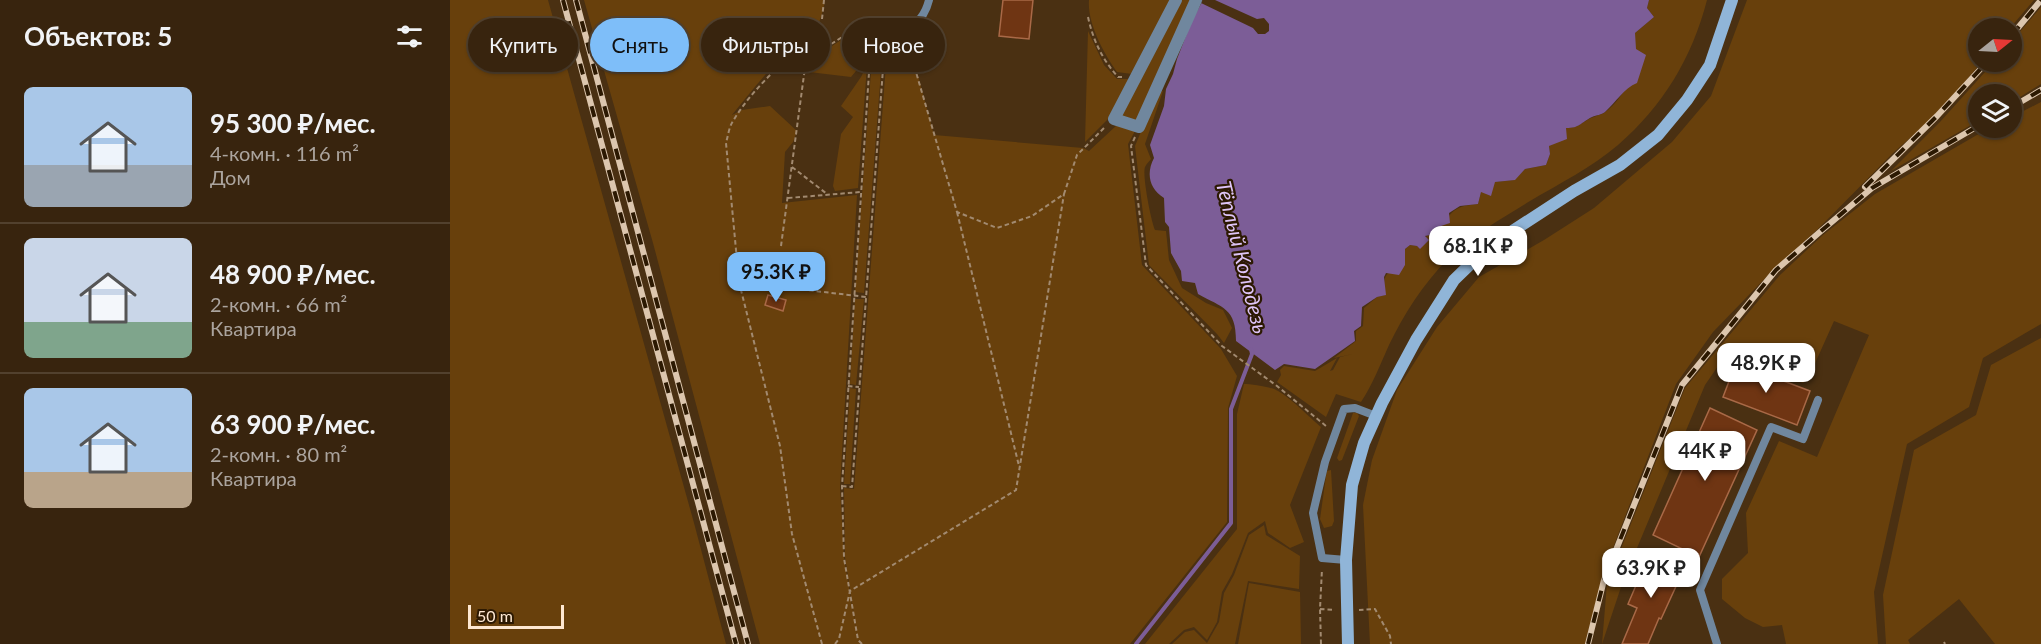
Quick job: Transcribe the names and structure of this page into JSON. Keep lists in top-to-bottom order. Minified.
{"water":["Тёплый Колодезь"],"scale_bar":"50 m","north":"right","page":{"heading":"Объектов: 5","chip":["Купить","Снять","Фильтры","Новое"],"list":[{"name":"95 300 ₽/мес.","note":"4-комн. · 116 m² · Дом"},{"name":"48 900 ₽/мес.","note":"2-комн. · 66 m² · Квартира"},{"name":"63 900 ₽/мес.","note":"2-комн. · 80 m² · Квартира"}],"price":["68.1K ₽","95.3K ₽","48.9K ₽","44K ₽","63.9K ₽"],"scale":"50 m"}}
